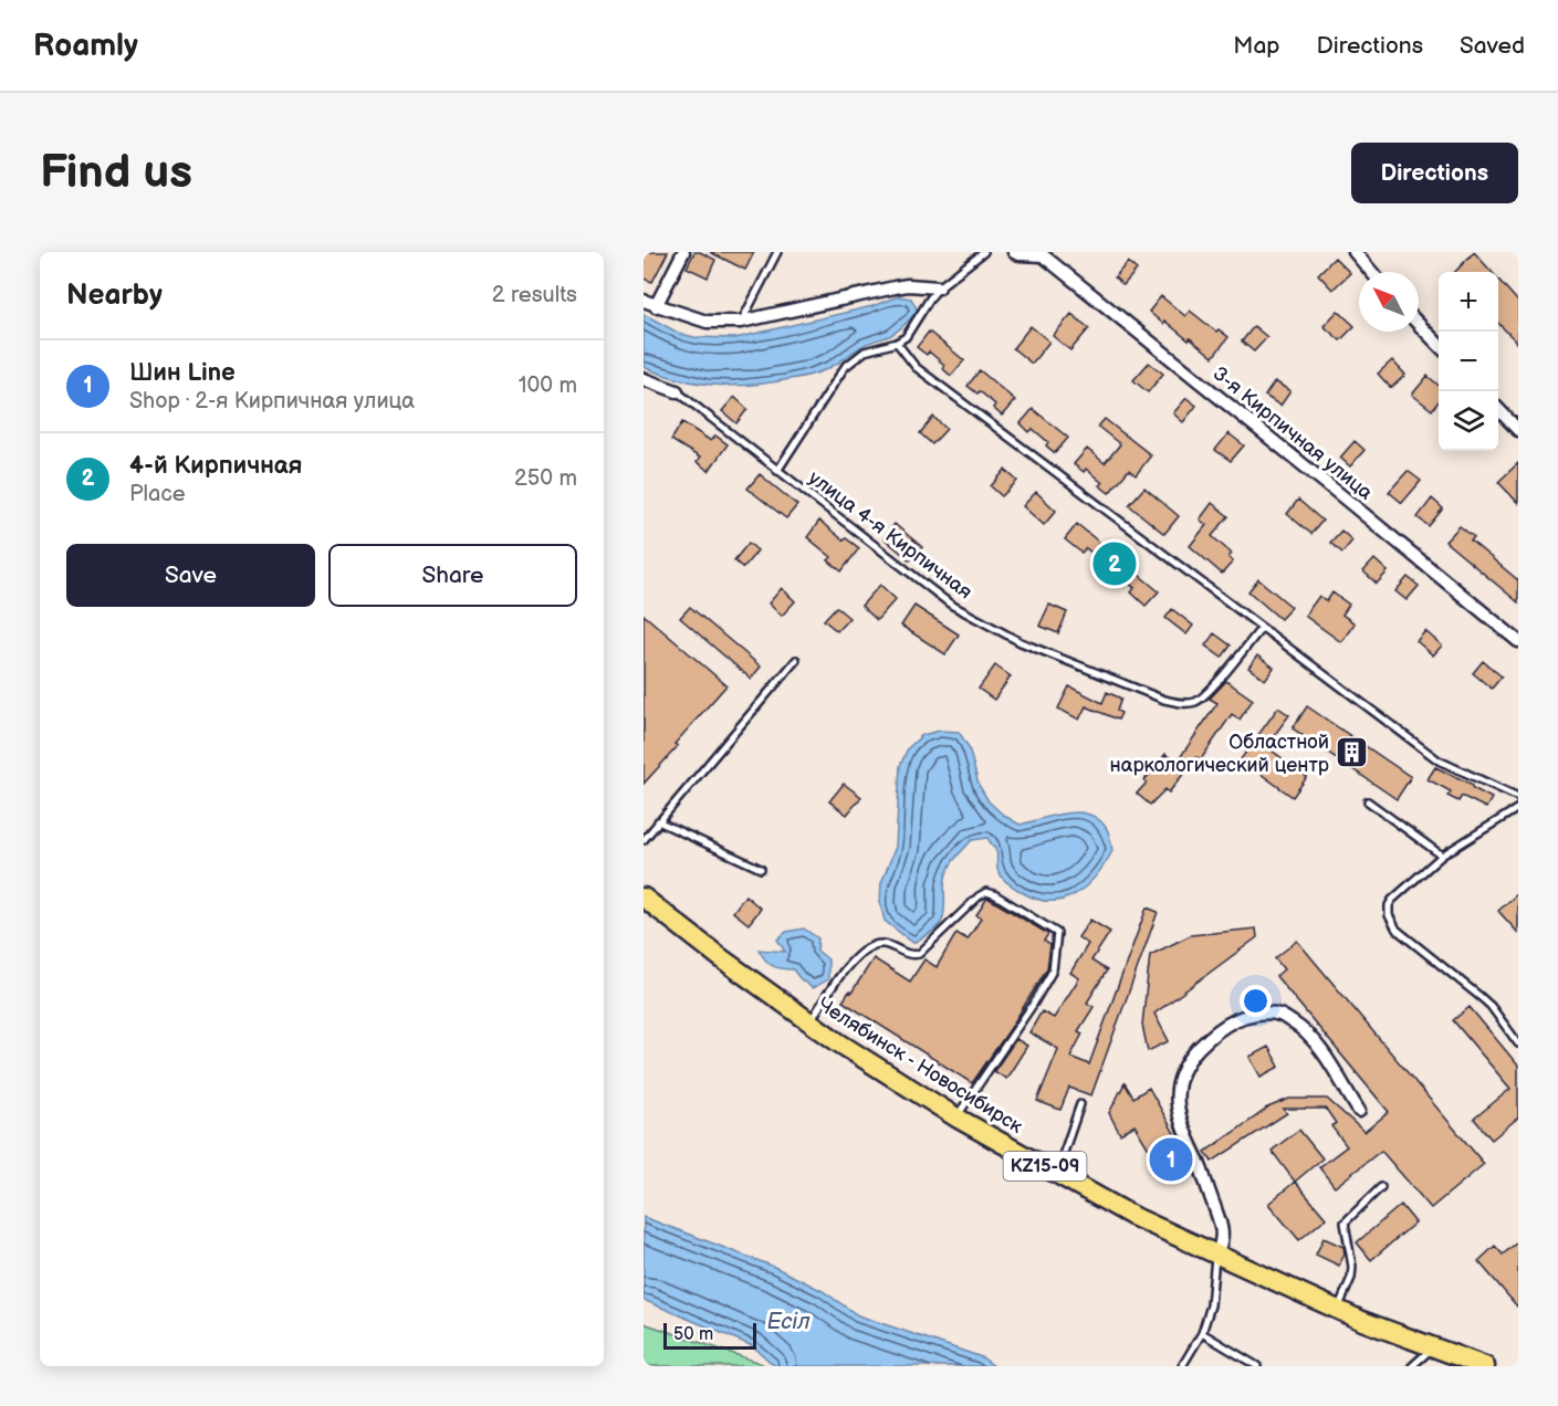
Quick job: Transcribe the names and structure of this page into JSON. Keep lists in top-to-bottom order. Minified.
{"streets":{"highway":["Челябинск - Новосибирск","KZ15-09"],"street":["3-я Кирпичная улица"],"lane":["улица 4-я Кирпичная"]},"water":["Есіл"],"places":{"building":["Областной наркологический центр"]},"scale_bar":"50 m","north":"top left","page":{"header":"Roamly","nav":["Map","Directions","Saved"],"buttons":["Directions",["Save","Share"]],"title":"Find us","heading":["Nearby","2 results"],"map_buttons":["+","−"],"list":[{"mark":"1","name":"Шин Line","note":"Shop · 2-я Кирпичная улица","value":"100 m"},{"mark":"2","name":"4-й Кирпичная","note":"Place","value":"250 m"}],"pins":["2","1"],"scale":"50 m"}}
